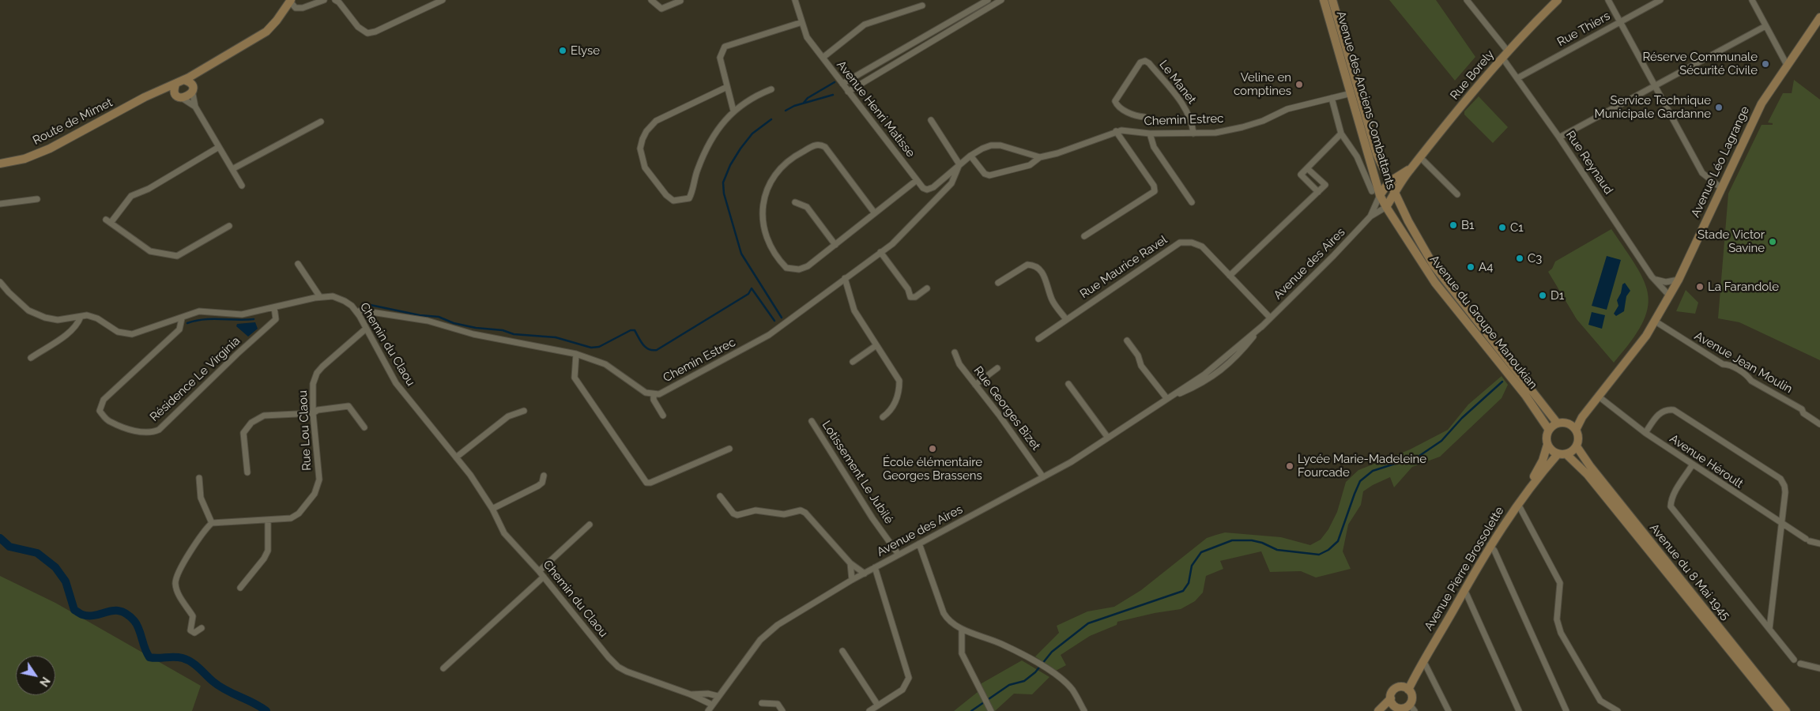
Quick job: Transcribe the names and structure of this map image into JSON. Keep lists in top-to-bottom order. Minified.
{"streets":{"main road":["Rue Borely","Avenue des Anciens Combattants","Route de Mimet","Avenue Léo Lagrange","Avenue du Groupe Manoukian","Avenue Pierre Brossolette","Avenue du 8 Mai 1945"],"street":["Rue Thiers","Le Manet","Avenue Henri Matisse","Chemin Estrec","Rue Reynaud","Avenue des Aires","Rue Maurice Ravel","Chemin du Claou","Avenue Jean Moulin","Résidence Le Virginia","Rue Georges Bizet","Rue Lou Claou","Avenue Héroult","Lotissement Le Jubilé"]},"crossings":[["Rue Thiers","Rue Reynaud"],["Rue Borely","Avenue des Anciens Combattants"],["Rue Borely","Rue Reynaud"],["Rue Borely","Avenue des Aires"],["Rue Borely","Avenue du Groupe Manoukian"],["Le Manet","Chemin Estrec"],["Avenue des Anciens Combattants","Chemin Estrec"],["Avenue des Anciens Combattants","Avenue des Aires"],["Avenue des Anciens Combattants","Avenue du Groupe Manoukian"],["Avenue Henri Matisse","Chemin Estrec"],["Chemin Estrec","Chemin du Claou"],["Avenue Léo Lagrange","Rue Reynaud"],["Avenue Léo Lagrange","Avenue du Groupe Manoukian"],["Avenue Léo Lagrange","Avenue Jean Moulin"],["Avenue Léo Lagrange","Avenue Héroult"],["Avenue Léo Lagrange","Avenue Pierre Brossolette"],["Avenue Léo Lagrange","Avenue du 8 Mai 1945"],["Avenue des Aires","Rue Maurice Ravel"],["Avenue des Aires","Avenue du Groupe Manoukian"],["Avenue des Aires","Chemin du Claou"],["Avenue des Aires","Rue Georges Bizet"],["Avenue des Aires","Lotissement Le Jubilé"],["Avenue du Groupe Manoukian","Avenue Pierre Brossolette"],["Avenue du Groupe Manoukian","Avenue du 8 Mai 1945"],["Chemin du Claou","Résidence Le Virginia"],["Chemin du Claou","Rue Lou Claou"],["Avenue Pierre Brossolette","Avenue du 8 Mai 1945"]],"places":["Elyse","Réserve Communale Sécurité Civile","Veline en comptines","Service Technique Municipale Gardanne","B1","C1","Stade Victor Savine","C3","A4","La Farandole","D1","École élémentaire Georges Brassens","Lycée Marie-Madeleine Fourcade"],"north":"bottom right"}
